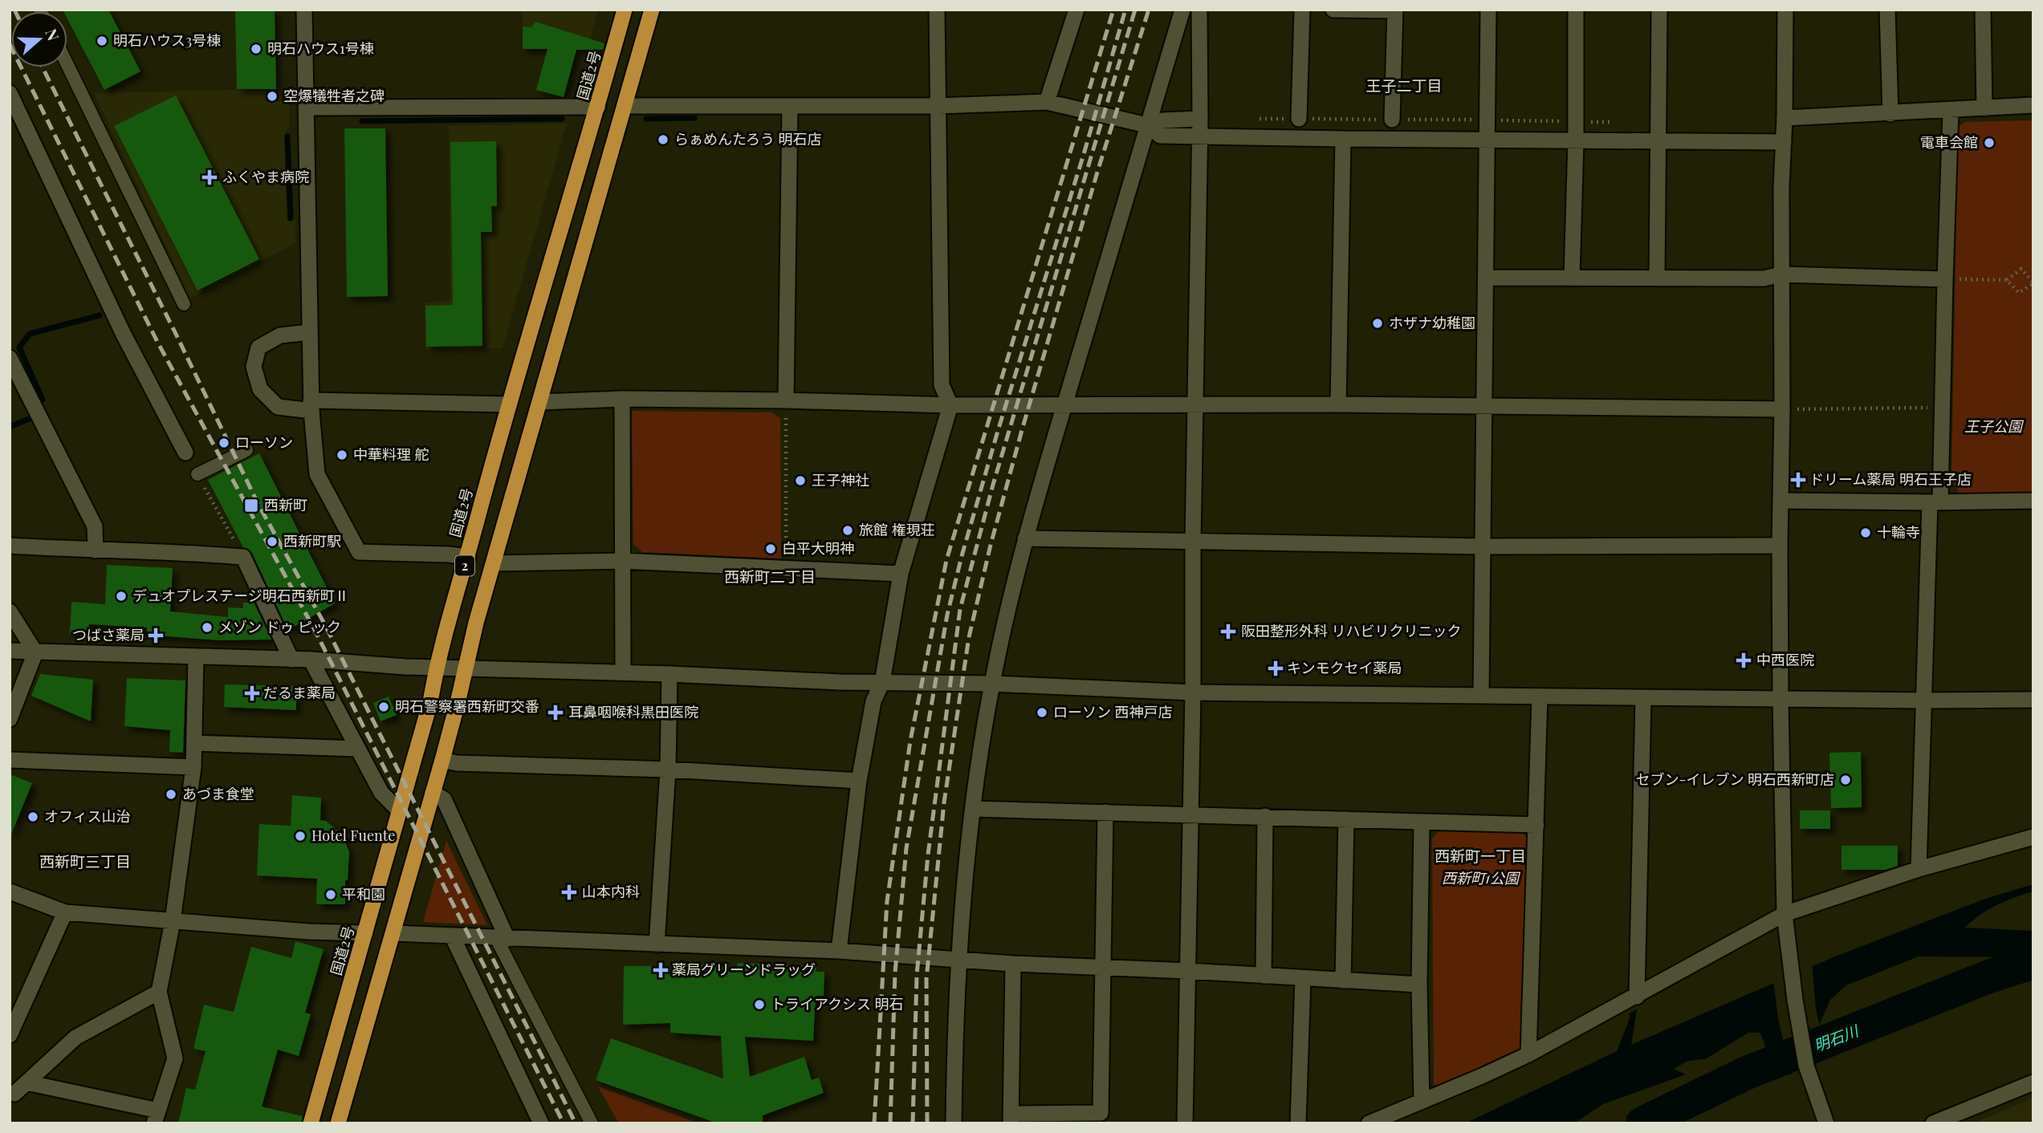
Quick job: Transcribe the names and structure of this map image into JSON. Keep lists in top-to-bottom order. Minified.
{"streets":{"highway":["国道2号","2"]},"districts":["王子二丁目","西新町二丁目","西新町一丁目","西新町三丁目"],"water":["明石川"],"parks":["王子公園","西新町1公園"],"places":{"other":["明石ハウス3号棟","明石ハウス1号棟","空爆犠牲者之碑","らぁめんたろう 明石店","電車会館","ホザナ幼稚園","ローソン","中華料理 舵","王子神社","旅館 権現荘","十輪寺","西新町駅","白平大明神","デュオプレステージ明石西新町Ⅱ","メゾン ドゥ ピック","明石警察署西新町交番","ローソン 西神戸店","セブン-イレブン 明石西新町店","あづま食堂","オフィス山治","Hotel Fuente","平和園","トライアクシス 明石"],"health":["ふくやま病院","ドリーム薬局 明石王子店","阪田整形外科 リハビリクリニック","つばさ薬局","中西医院","キンモクセイ薬局","だるま薬局","耳鼻咽喉科黒田医院","山本内科","薬局グリーンドラッグ"],"transit":["西新町"]},"north":"right"}
